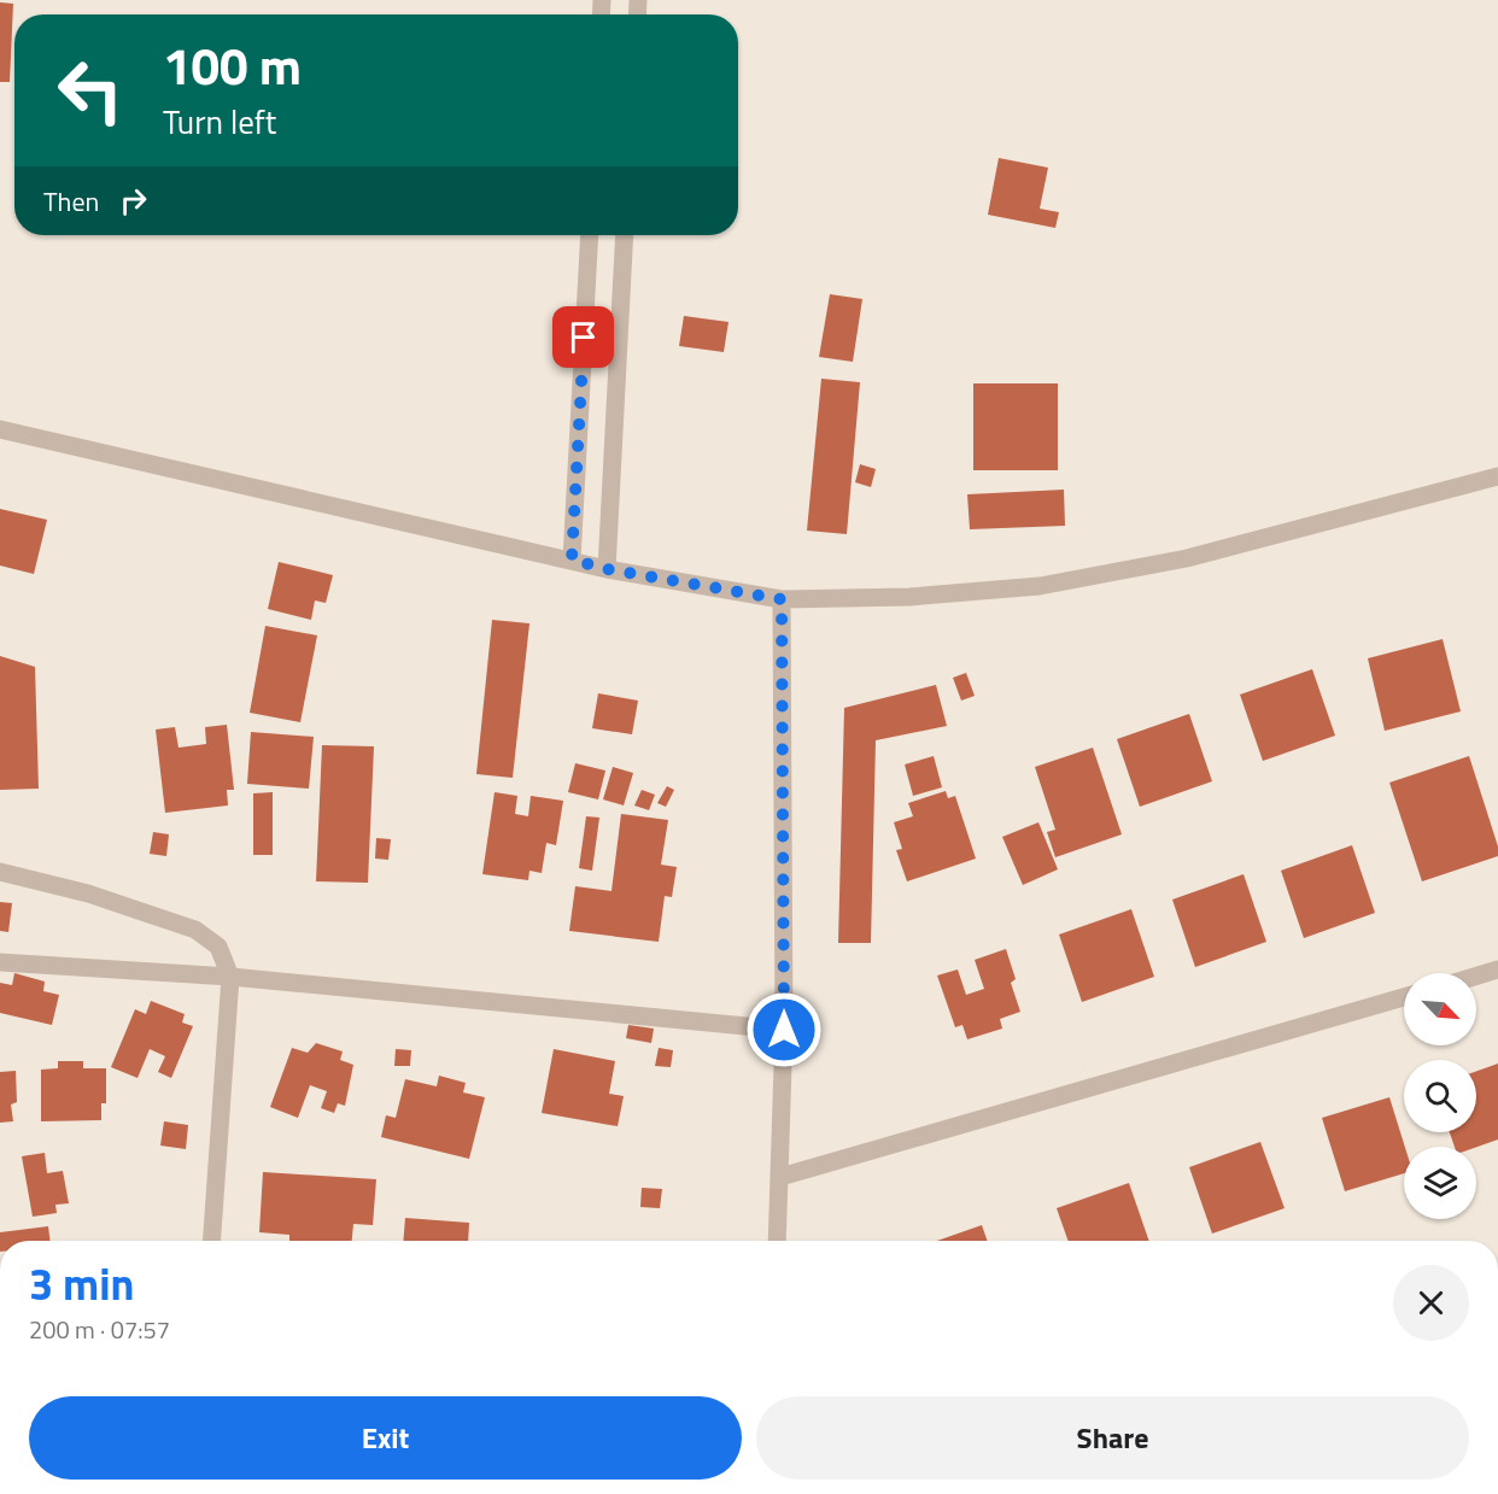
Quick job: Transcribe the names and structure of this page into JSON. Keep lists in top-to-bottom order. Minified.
{"north":"bottom right","page":{"turn":["100 m","Turn left"],"then":"Then","heading":["3 min","200 m · 07:57"],"buttons":["Exit","Share"]}}
